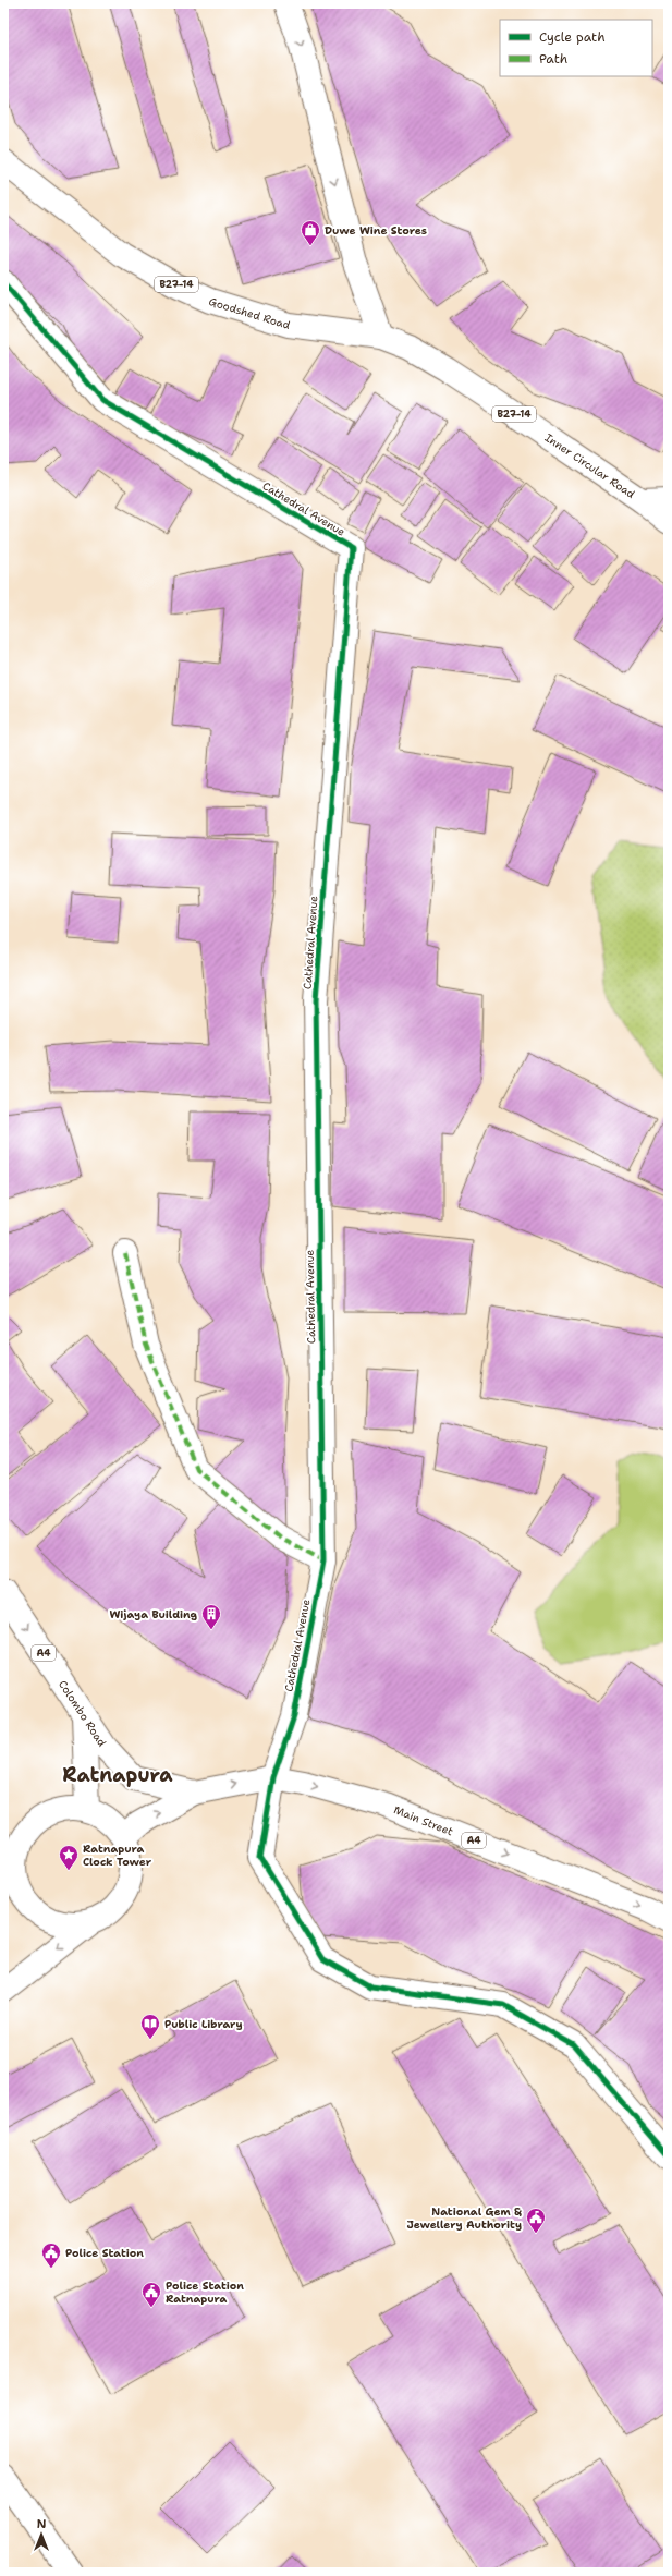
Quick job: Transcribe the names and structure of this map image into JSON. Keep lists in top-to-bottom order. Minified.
{"streets":{"main road":["B27-14","Goodshed Road","Inner Circular Road","Cathedral Avenue","A4","Colombo Road","Main Street"]},"crossings":[["B27-14","Inner Circular Road"],["Goodshed Road","Inner Circular Road"],["Cathedral Avenue","Main Street"],["Colombo Road","Main Street"]],"one_way":["Colombo Road","Main Street"],"districts":["Ratnapura"],"places":{"shop":["Duwe Wine Stores"],"building":["Wijaya Building"],"place":["Ratnapura Clock Tower"],"library":["Public Library"],"public building":["National Gem & Jewellery Authority","Police Station","Police Station Ratnapura"]},"legend":["Cycle path","Path"],"north":"top"}
